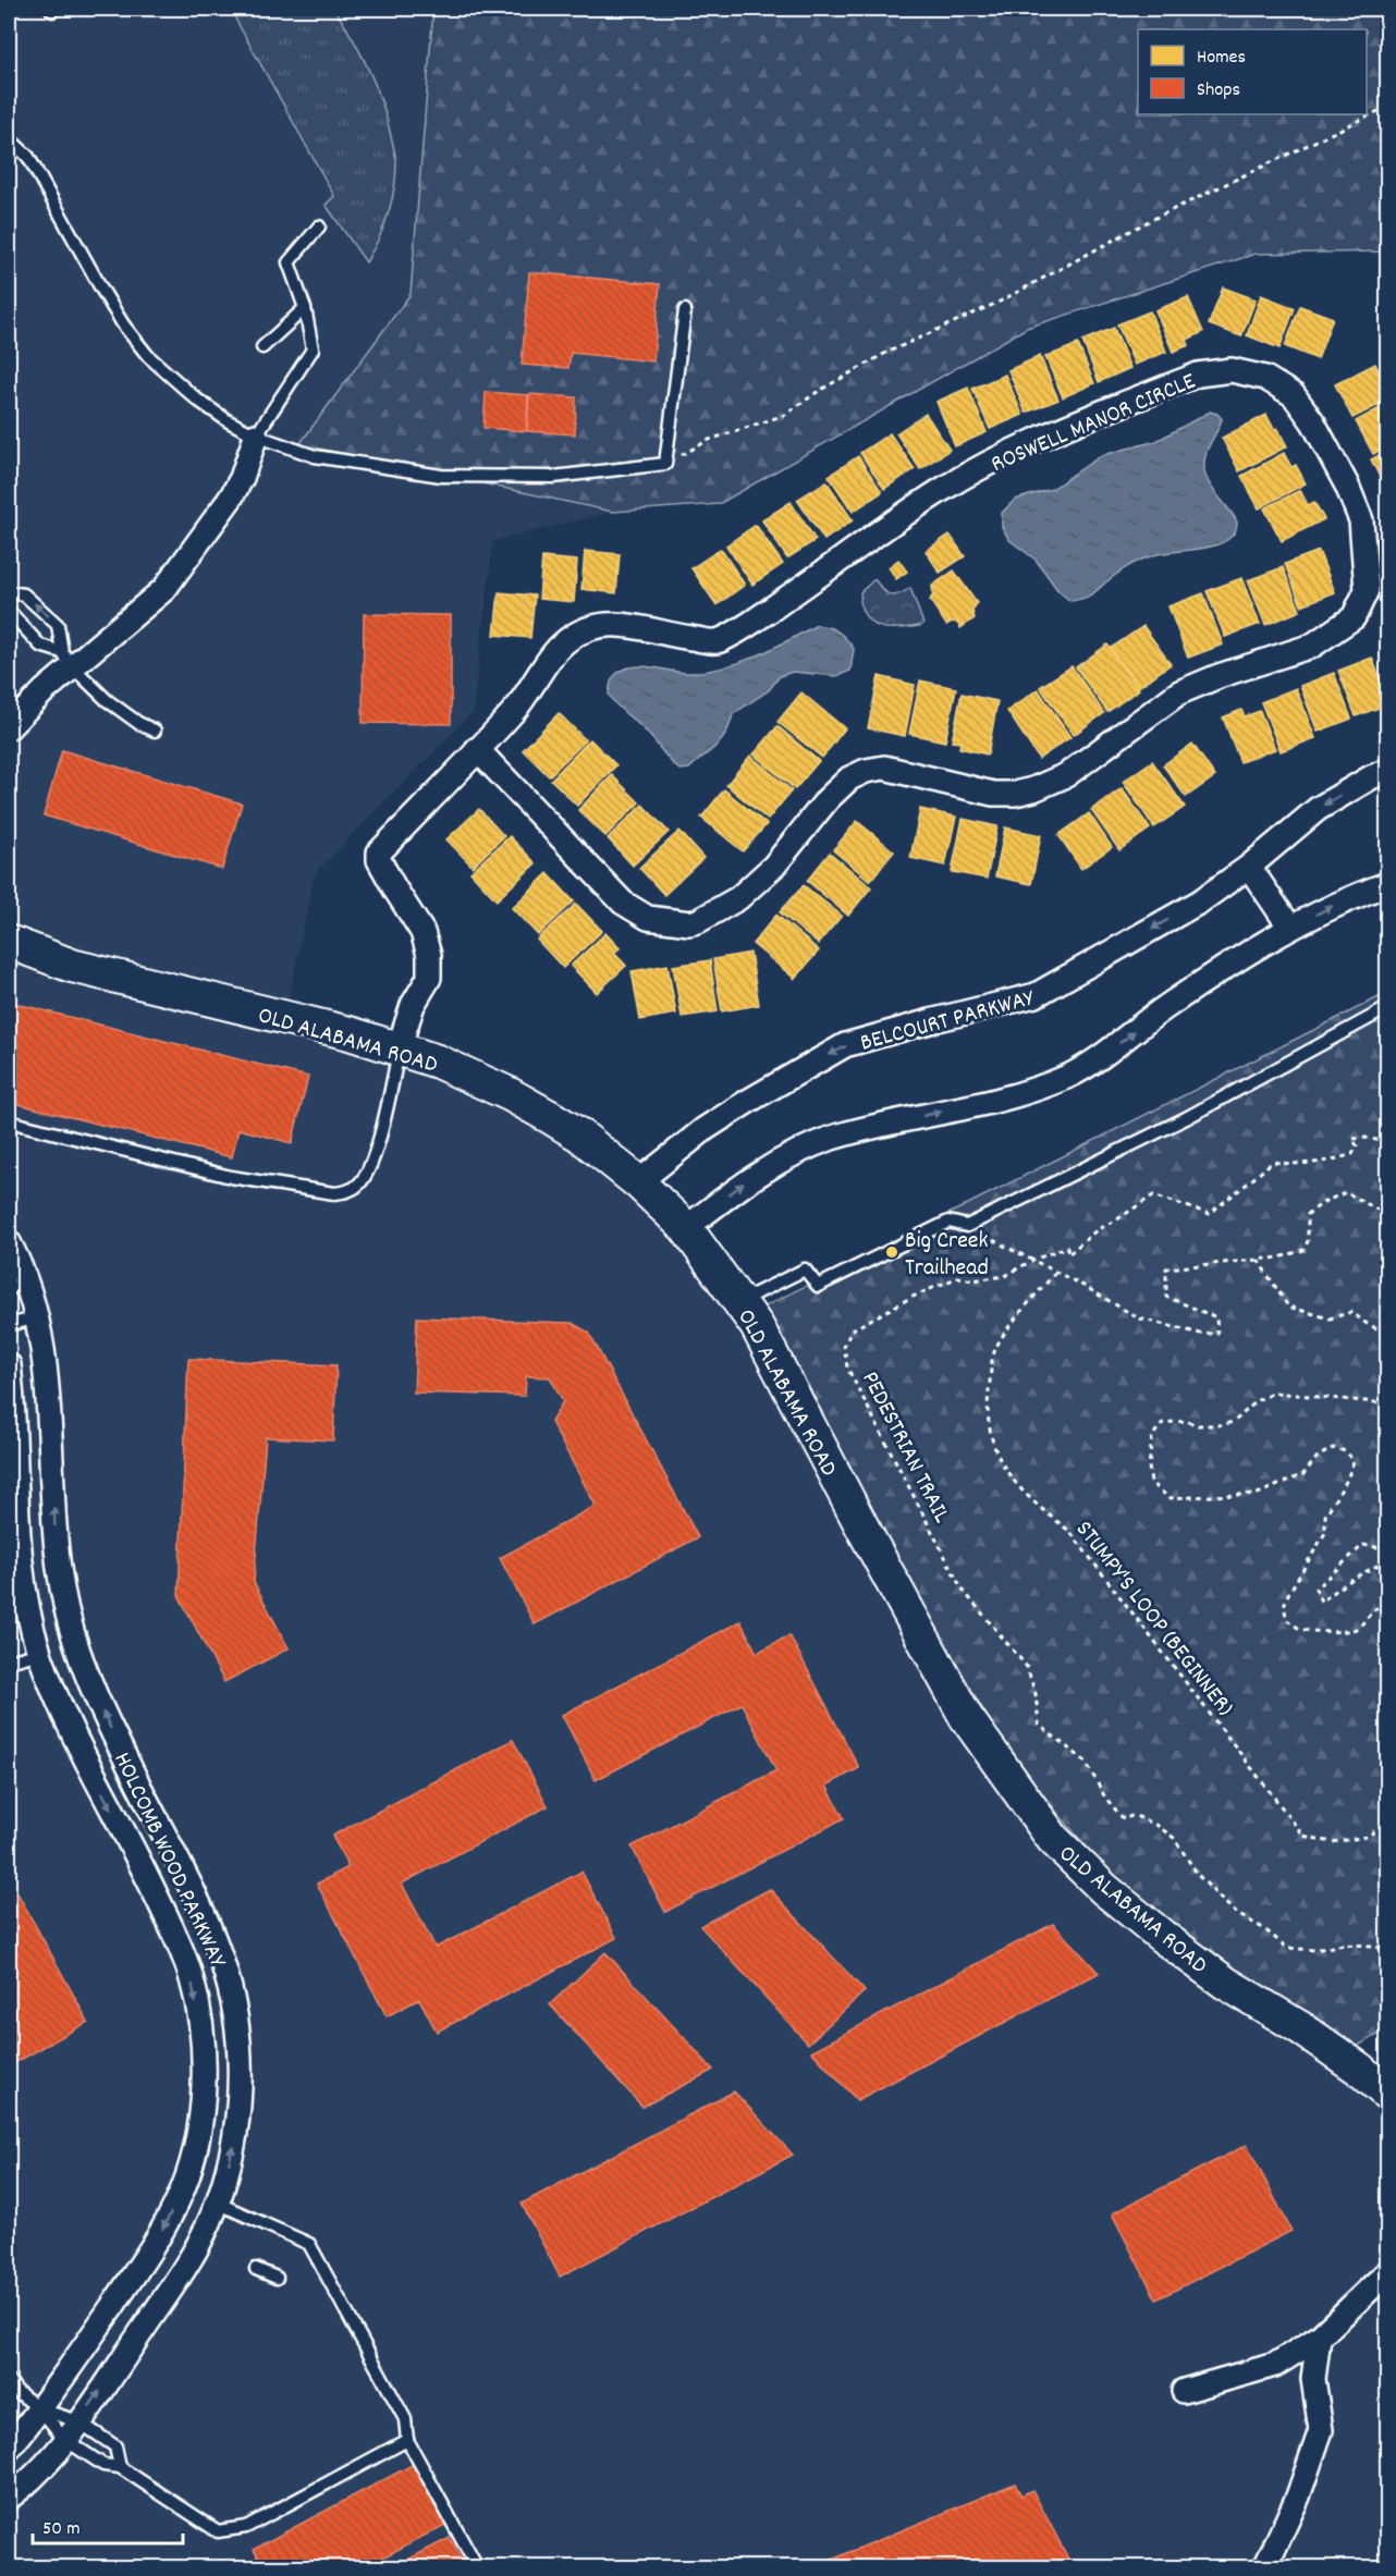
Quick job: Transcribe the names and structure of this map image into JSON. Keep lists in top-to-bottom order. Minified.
{"streets":{"main road":["OLD ALABAMA ROAD"],"street":["ROSWELL MANOR CIRCLE","BELCOURT PARKWAY","HOLCOMB WOOD PARKWAY"],"path":["PEDESTRIAN TRAIL","STUMPY'S LOOP (BEGINNER)"]},"crossings":[["ROSWELL MANOR CIRCLE","OLD ALABAMA ROAD"],["BELCOURT PARKWAY","OLD ALABAMA ROAD"]],"places":["Big Creek Trailhead"],"legend":["Homes","Shops"],"scale_bar":"50 m"}
